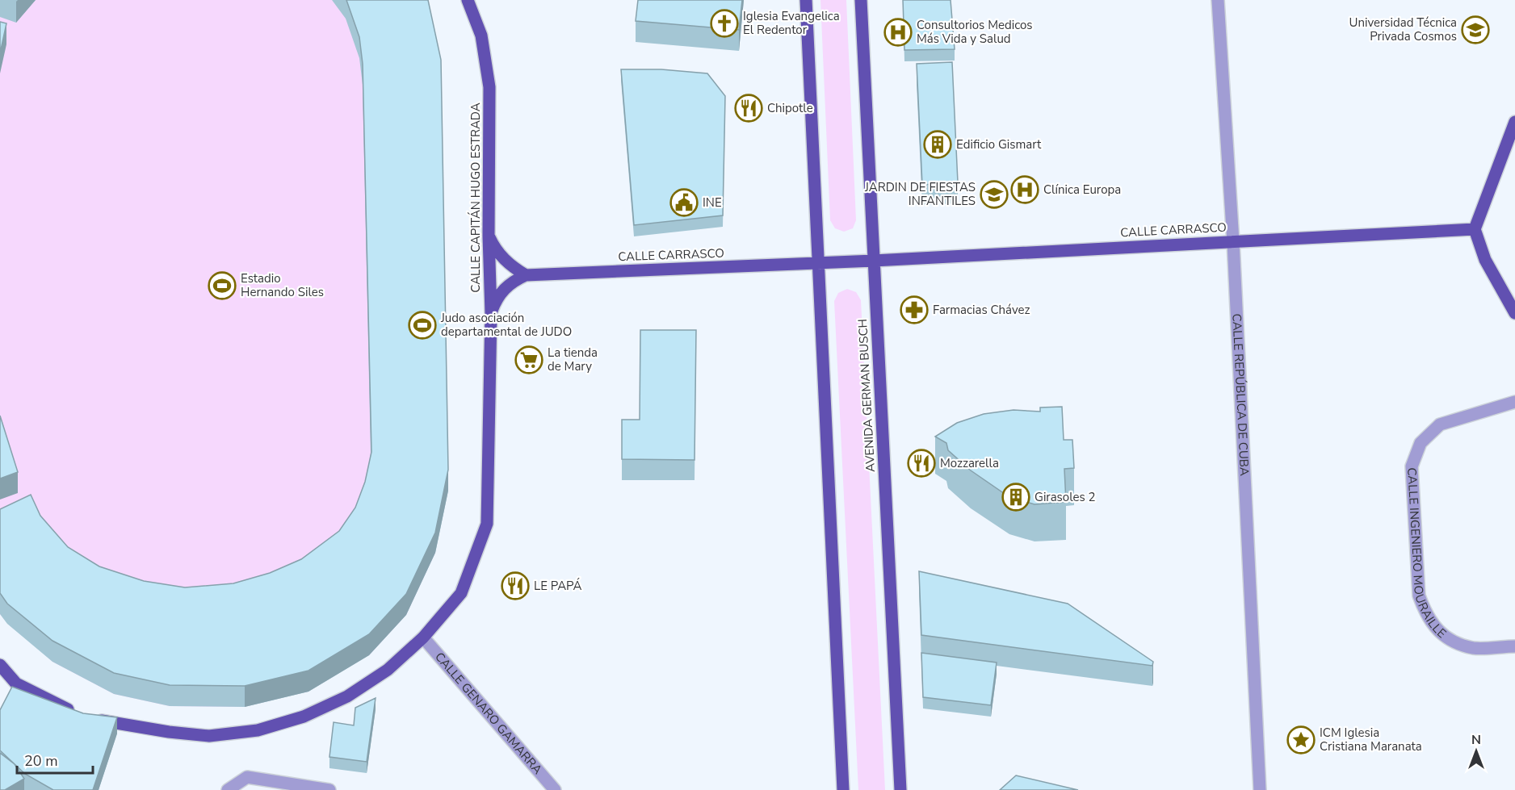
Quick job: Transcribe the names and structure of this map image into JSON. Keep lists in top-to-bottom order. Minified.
{"streets":{"main road":["CALLE CAPITÁN HUGO ESTRADA","CALLE CARRASCO","AVENIDA GERMAN BUSCH"],"street":["CALLE REPÚBLICA DE CUBA","CALLE INGENIERO MOURAILLE","CALLE GENARO GAMARRA"]},"crossings":[["CALLE CAPITÁN HUGO ESTRADA","CALLE CARRASCO"],["CALLE CAPITÁN HUGO ESTRADA","CALLE GENARO GAMARRA"],["CALLE CARRASCO","CALLE REPÚBLICA DE CUBA"],["CALLE CARRASCO","AVENIDA GERMAN BUSCH"]],"places":{"church":["Iglesia Evangelica El Redentor"],"school or university":["Universidad Técnica Privada Cosmos","JARDIN DE FIESTAS INFANTILES"],"hospital":["Consultorios Medicos Más Vida y Salud","Clínica Europa"],"restaurant":["Chipotle","Mozzarella","LE PAPÁ"],"building":["Edificio Gismart","Girasoles 2"],"public building":["INE"],"sports":["Estadio Hernando Siles","Judo asociación departamental de JUDO"],"pharmacy":["Farmacias Chávez"],"supermarket":["La tienda de Mary"],"place":["ICM Iglesia Cristiana Maranata"]},"scale_bar":"20 m","north":"top"}
